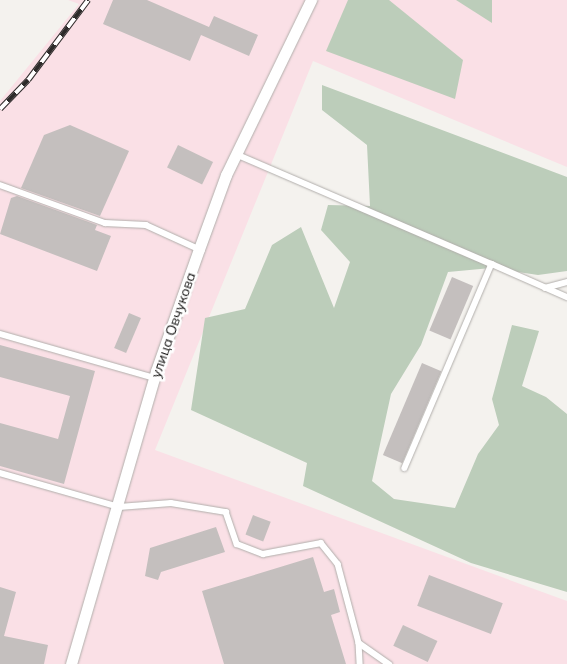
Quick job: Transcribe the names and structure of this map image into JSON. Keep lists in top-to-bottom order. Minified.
{"streets":{"street":["улица Овчукова"]}}
